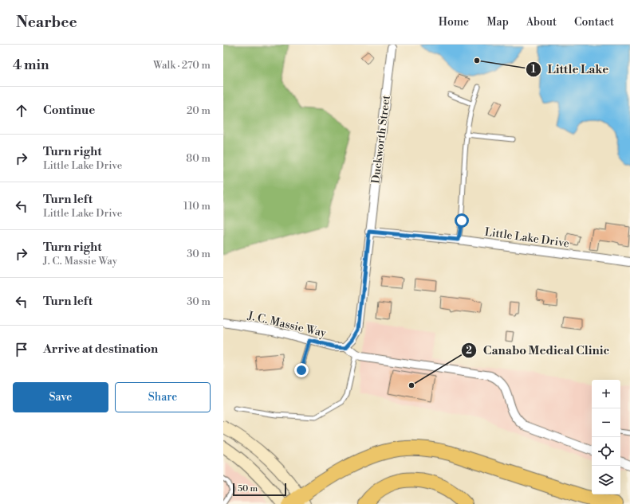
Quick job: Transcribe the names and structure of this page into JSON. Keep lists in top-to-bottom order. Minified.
{"streets":{"street":["Duckworth Street","Little Lake Drive","J. C. Massie Way"]},"crossings":[["Duckworth Street","Little Lake Drive"]],"places":["Little Lake","Canabo Medical Clinic"],"scale_bar":"50 m","page":{"header":"Nearbee","nav":["Home","Map","About","Contact"],"heading":["4 min","Walk · 270 m"],"list":[["Continue","20 m"],["Turn right","Little Lake Drive","80 m"],["Turn left","Little Lake Drive","110 m"],["Turn right","J. C. Massie Way","30 m"],["Turn left","30 m"],"Arrive at destination"],"buttons":["Save","Share"],"map_buttons":["+","−"],"scale":"50 m"}}
